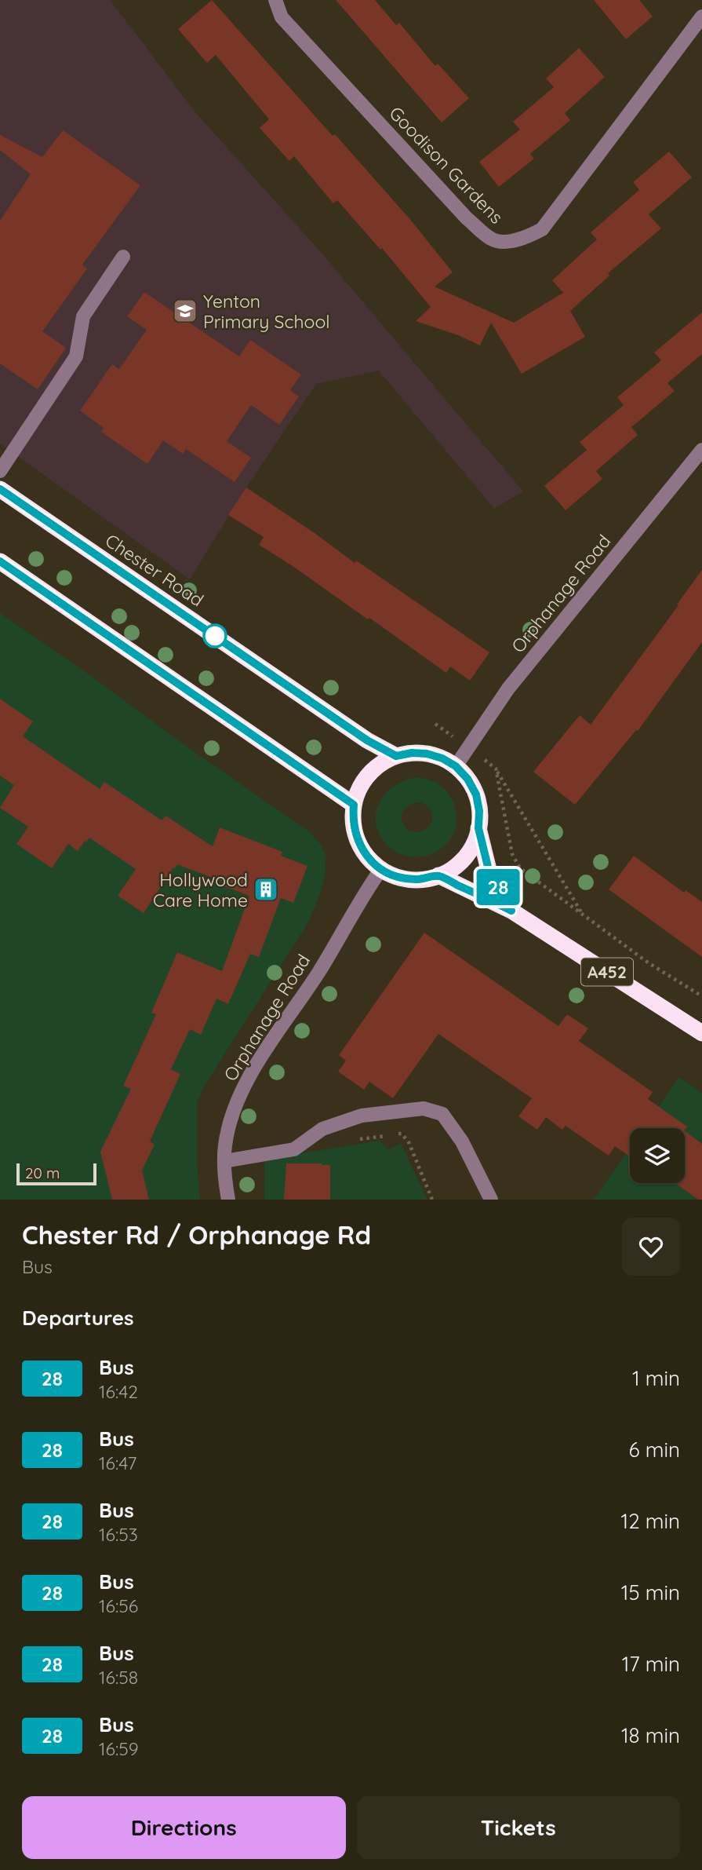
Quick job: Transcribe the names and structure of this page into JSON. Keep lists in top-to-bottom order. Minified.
{"streets":{"highway":["Chester Road","A452"],"street":["Goodison Gardens","Orphanage Road"]},"crossings":[["Chester Road","Orphanage Road"],["Chester Road","A452"],["Orphanage Road","A452"]],"places":{"school or university":["Yenton Primary School"],"building":["Hollywood Care Home"]},"lines":["bus line 28"],"scale_bar":"20 m","page":{"on_map":"28","scale":"20 m","heading":[["Chester Rd / Orphanage Rd","Bus"],"Departures"],"list":[{"mark":"28","name":"Bus","note":"16:42","value":"1 min"},{"mark":"28","name":"Bus","note":"16:47","value":"6 min"},{"mark":"28","name":"Bus","note":"16:53","value":"12 min"},{"mark":"28","name":"Bus","note":"16:56","value":"15 min"},{"mark":"28","name":"Bus","note":"16:58","value":"17 min"},{"mark":"28","name":"Bus","note":"16:59","value":"18 min"}],"buttons":["Directions","Tickets"]}}
